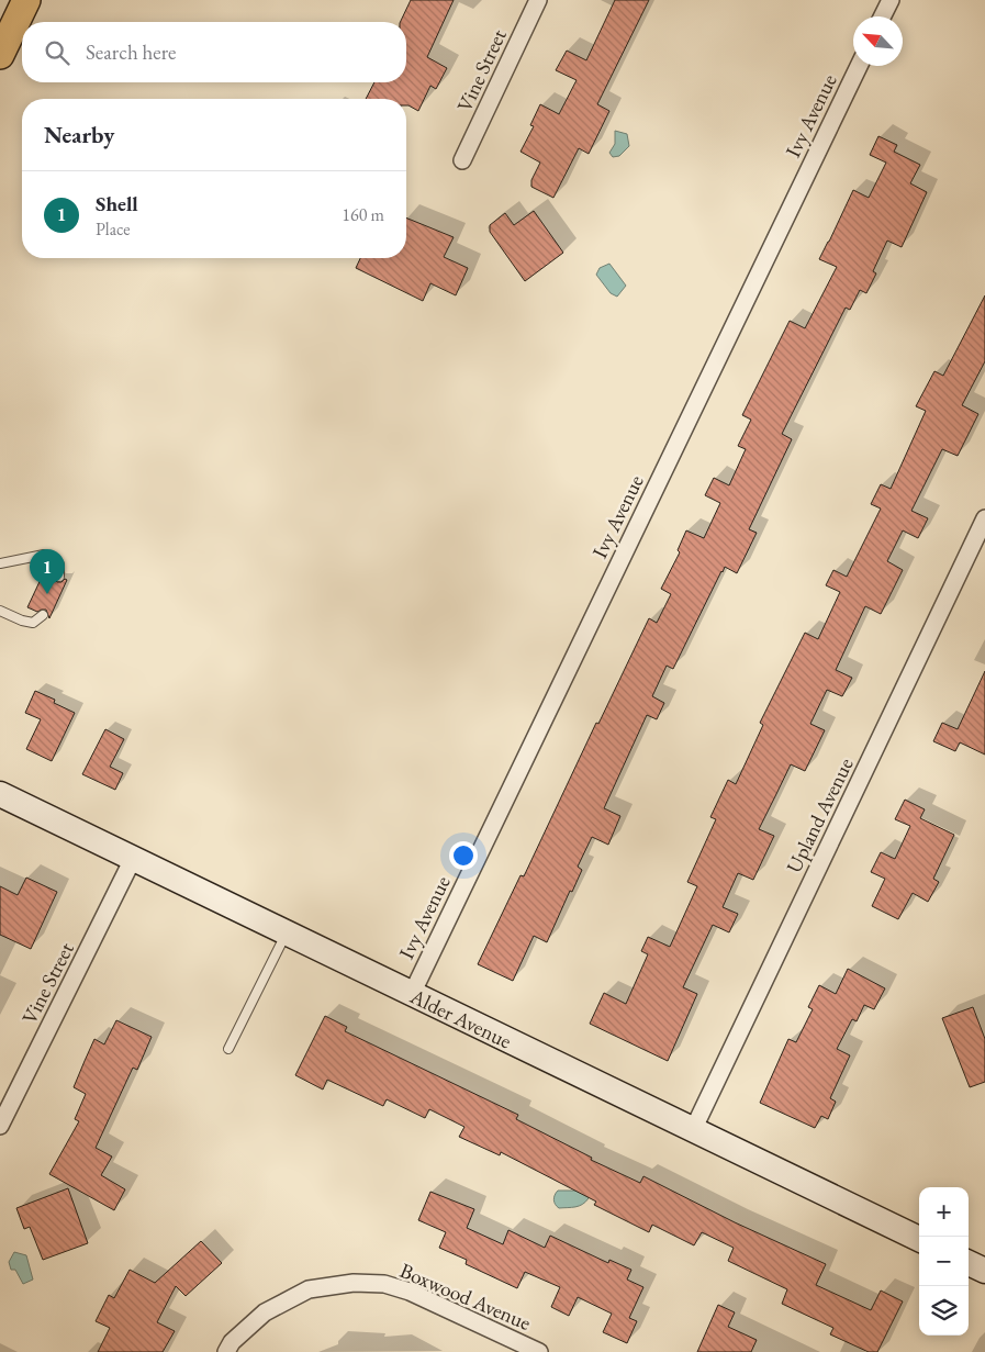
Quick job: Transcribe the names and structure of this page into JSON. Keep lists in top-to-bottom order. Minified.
{"streets":{"main road":["Alder Avenue"],"street":["Vine Street","Ivy Avenue","Upland Avenue","Boxwood Avenue"]},"crossings":[["Vine Street","Alder Avenue"],["Ivy Avenue","Alder Avenue"],["Upland Avenue","Alder Avenue"]],"north":"top left","page":{"search":"Search here","heading":"Nearby","list":[{"mark":"1","name":"Shell","note":"Place","value":"160 m"}],"pins":"1","map_buttons":["+","−"]}}
